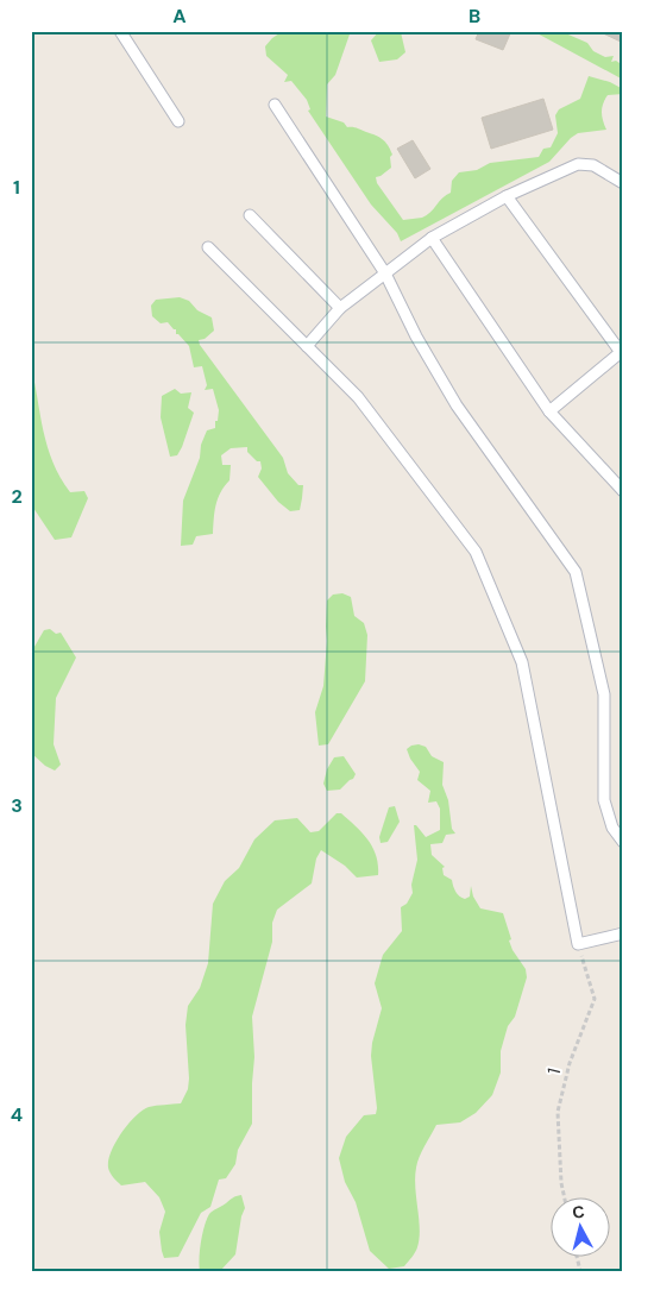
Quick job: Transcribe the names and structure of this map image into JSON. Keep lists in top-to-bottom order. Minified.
{"streets":{"path":["1"]},"north":"top","grid":{"columns":["A","B"],"rows":["1","2","3","4"]}}
